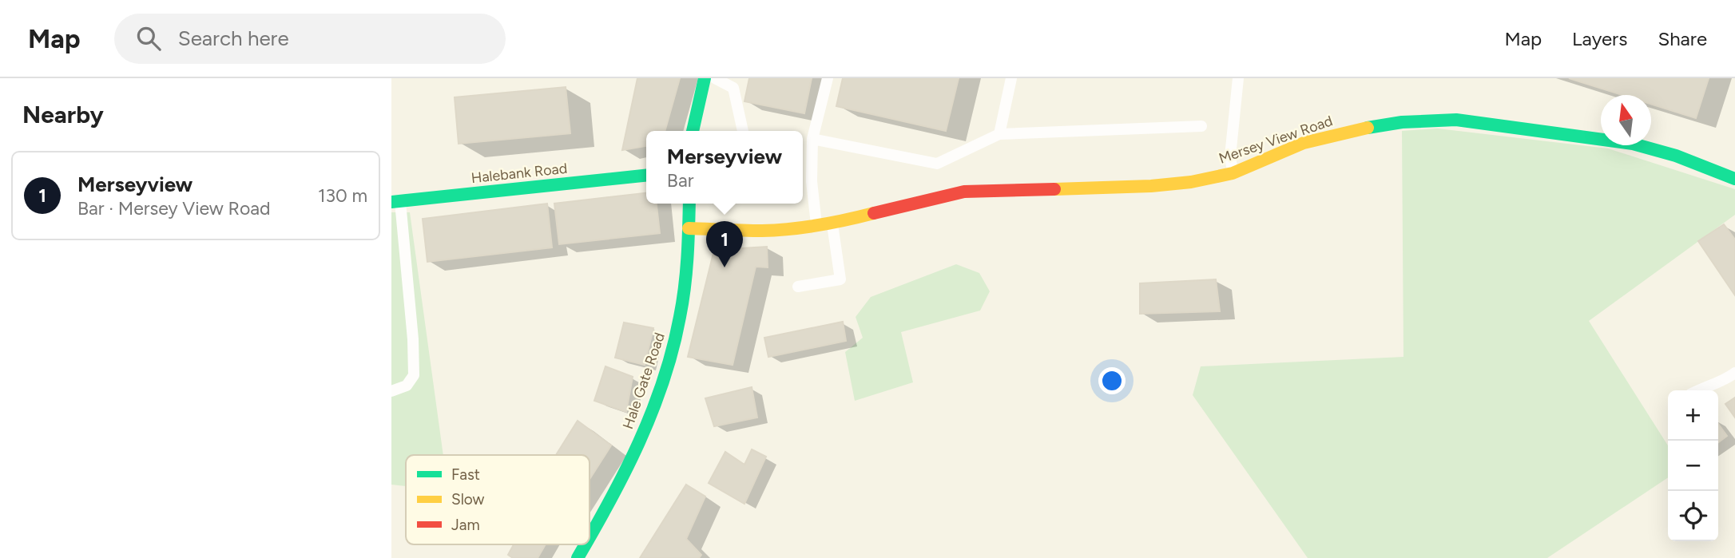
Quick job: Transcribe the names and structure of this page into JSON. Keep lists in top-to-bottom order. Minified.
{"streets":{"street":["Mersey View Road","Halebank Road","Hale Gate Road"]},"crossings":[["Mersey View Road","Hale Gate Road"]],"legend":["Fast","Slow","Jam"],"north":"top","page":{"header":"Map","search":"Search here","nav":["Map","Layers","Share"],"heading":"Nearby","popup":["Merseyview","Bar"],"list":[{"mark":"1","name":"Merseyview","note":"Bar · Mersey View Road","value":"130 m"}],"pins":"1","map_buttons":["+","−"]}}
